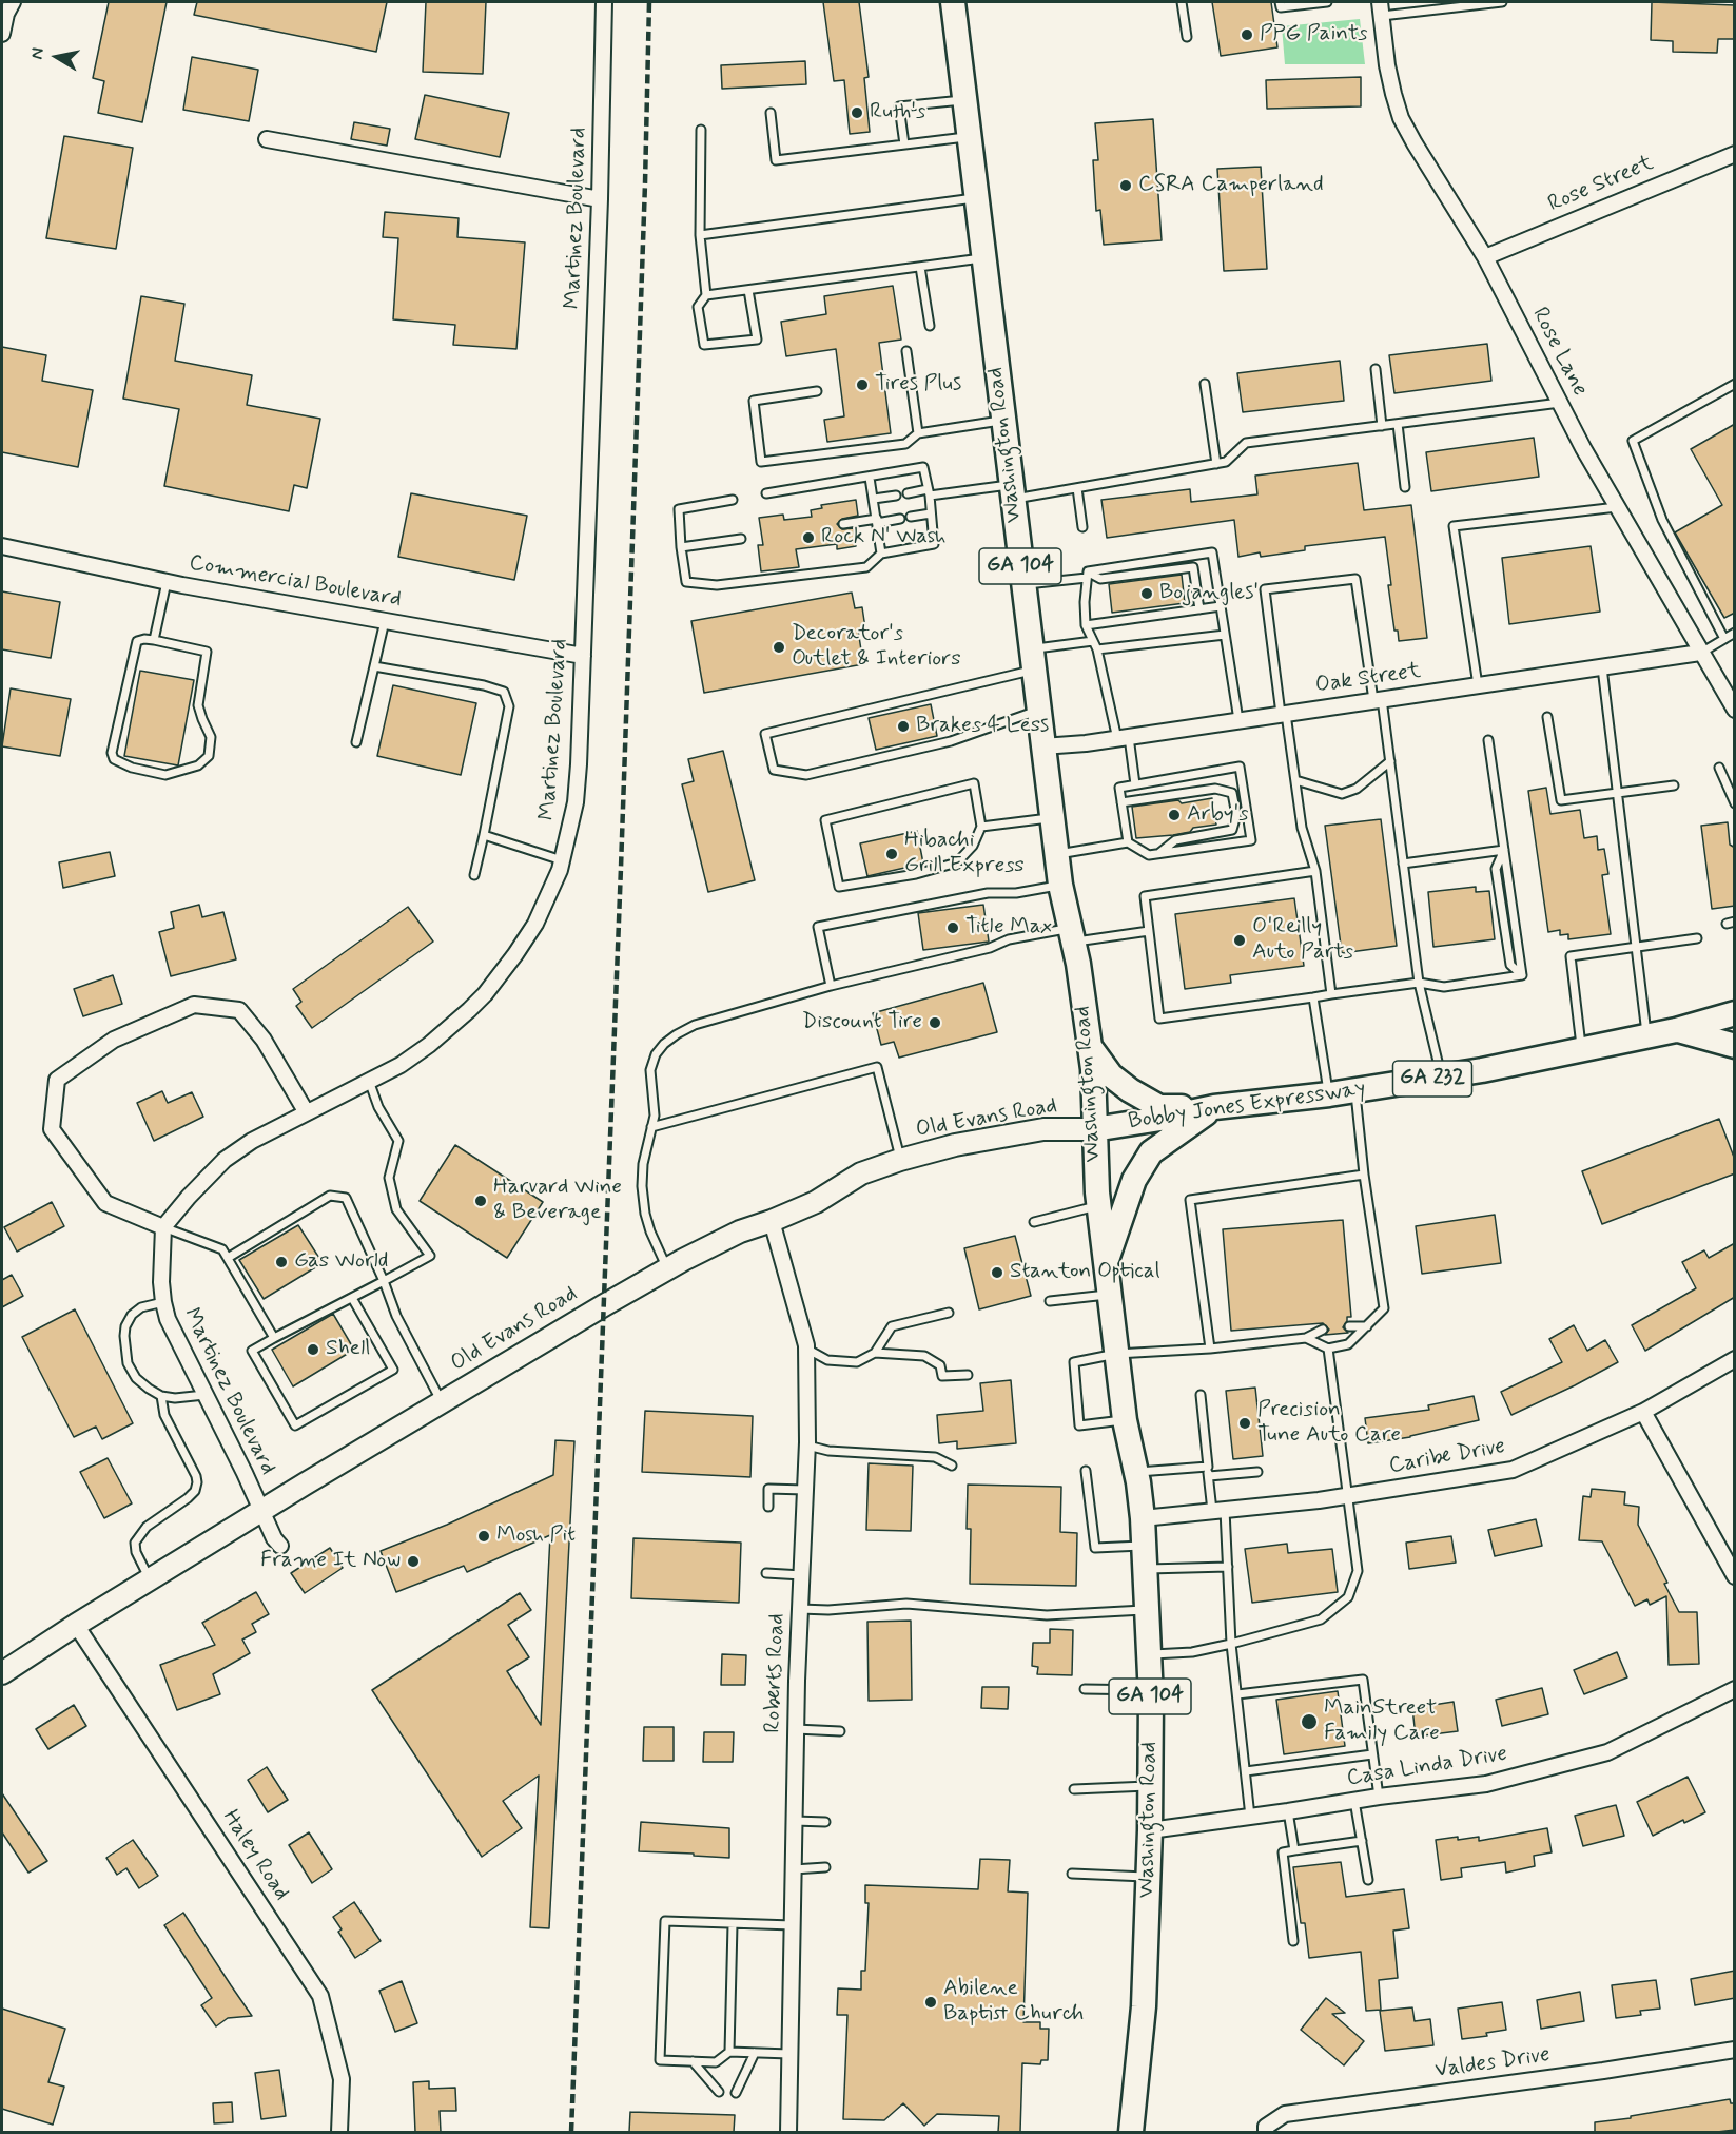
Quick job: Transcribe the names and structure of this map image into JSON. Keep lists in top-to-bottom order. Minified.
{"streets":{"main road":["Washington Road","GA 104","GA 232","Bobby Jones Expressway"],"street":["Rose Street","Martinez Boulevard","Rose Lane","Commercial Boulevard","Oak Street","Old Evans Road","Caribe Drive","Roberts Road","Casa Linda Drive","Haley Road","Valdes Drive"]},"crossings":[["Rose Street","Rose Lane"],["Martinez Boulevard","Commercial Boulevard"],["Martinez Boulevard","Old Evans Road"],["Rose Lane","Oak Street"],["Washington Road","Oak Street"],["Washington Road","Bobby Jones Expressway"],["Washington Road","Old Evans Road"],["Washington Road","Caribe Drive"],["Washington Road","Casa Linda Drive"],["Bobby Jones Expressway","Old Evans Road"],["Old Evans Road","Roberts Road"],["Old Evans Road","Haley Road"]],"places":["PPG Paints","Ruth's","CSRA Camperland","Tires Plus","Rock N' Wash","Bojangles'","Decorator's Outlet & Interiors","Brakes 4 Less","Arby's","Hibachi Grill Express","Title Max","O'Reilly Auto Parts","Discount Tire","Harvard Wine & Beverage","Gas World","Stanton Optical","Shell","Precision Tune Auto Care","Mosh Pit","Frame It Now","MainStreet Family Care","Abilene Baptist Church"],"north":"left"}
